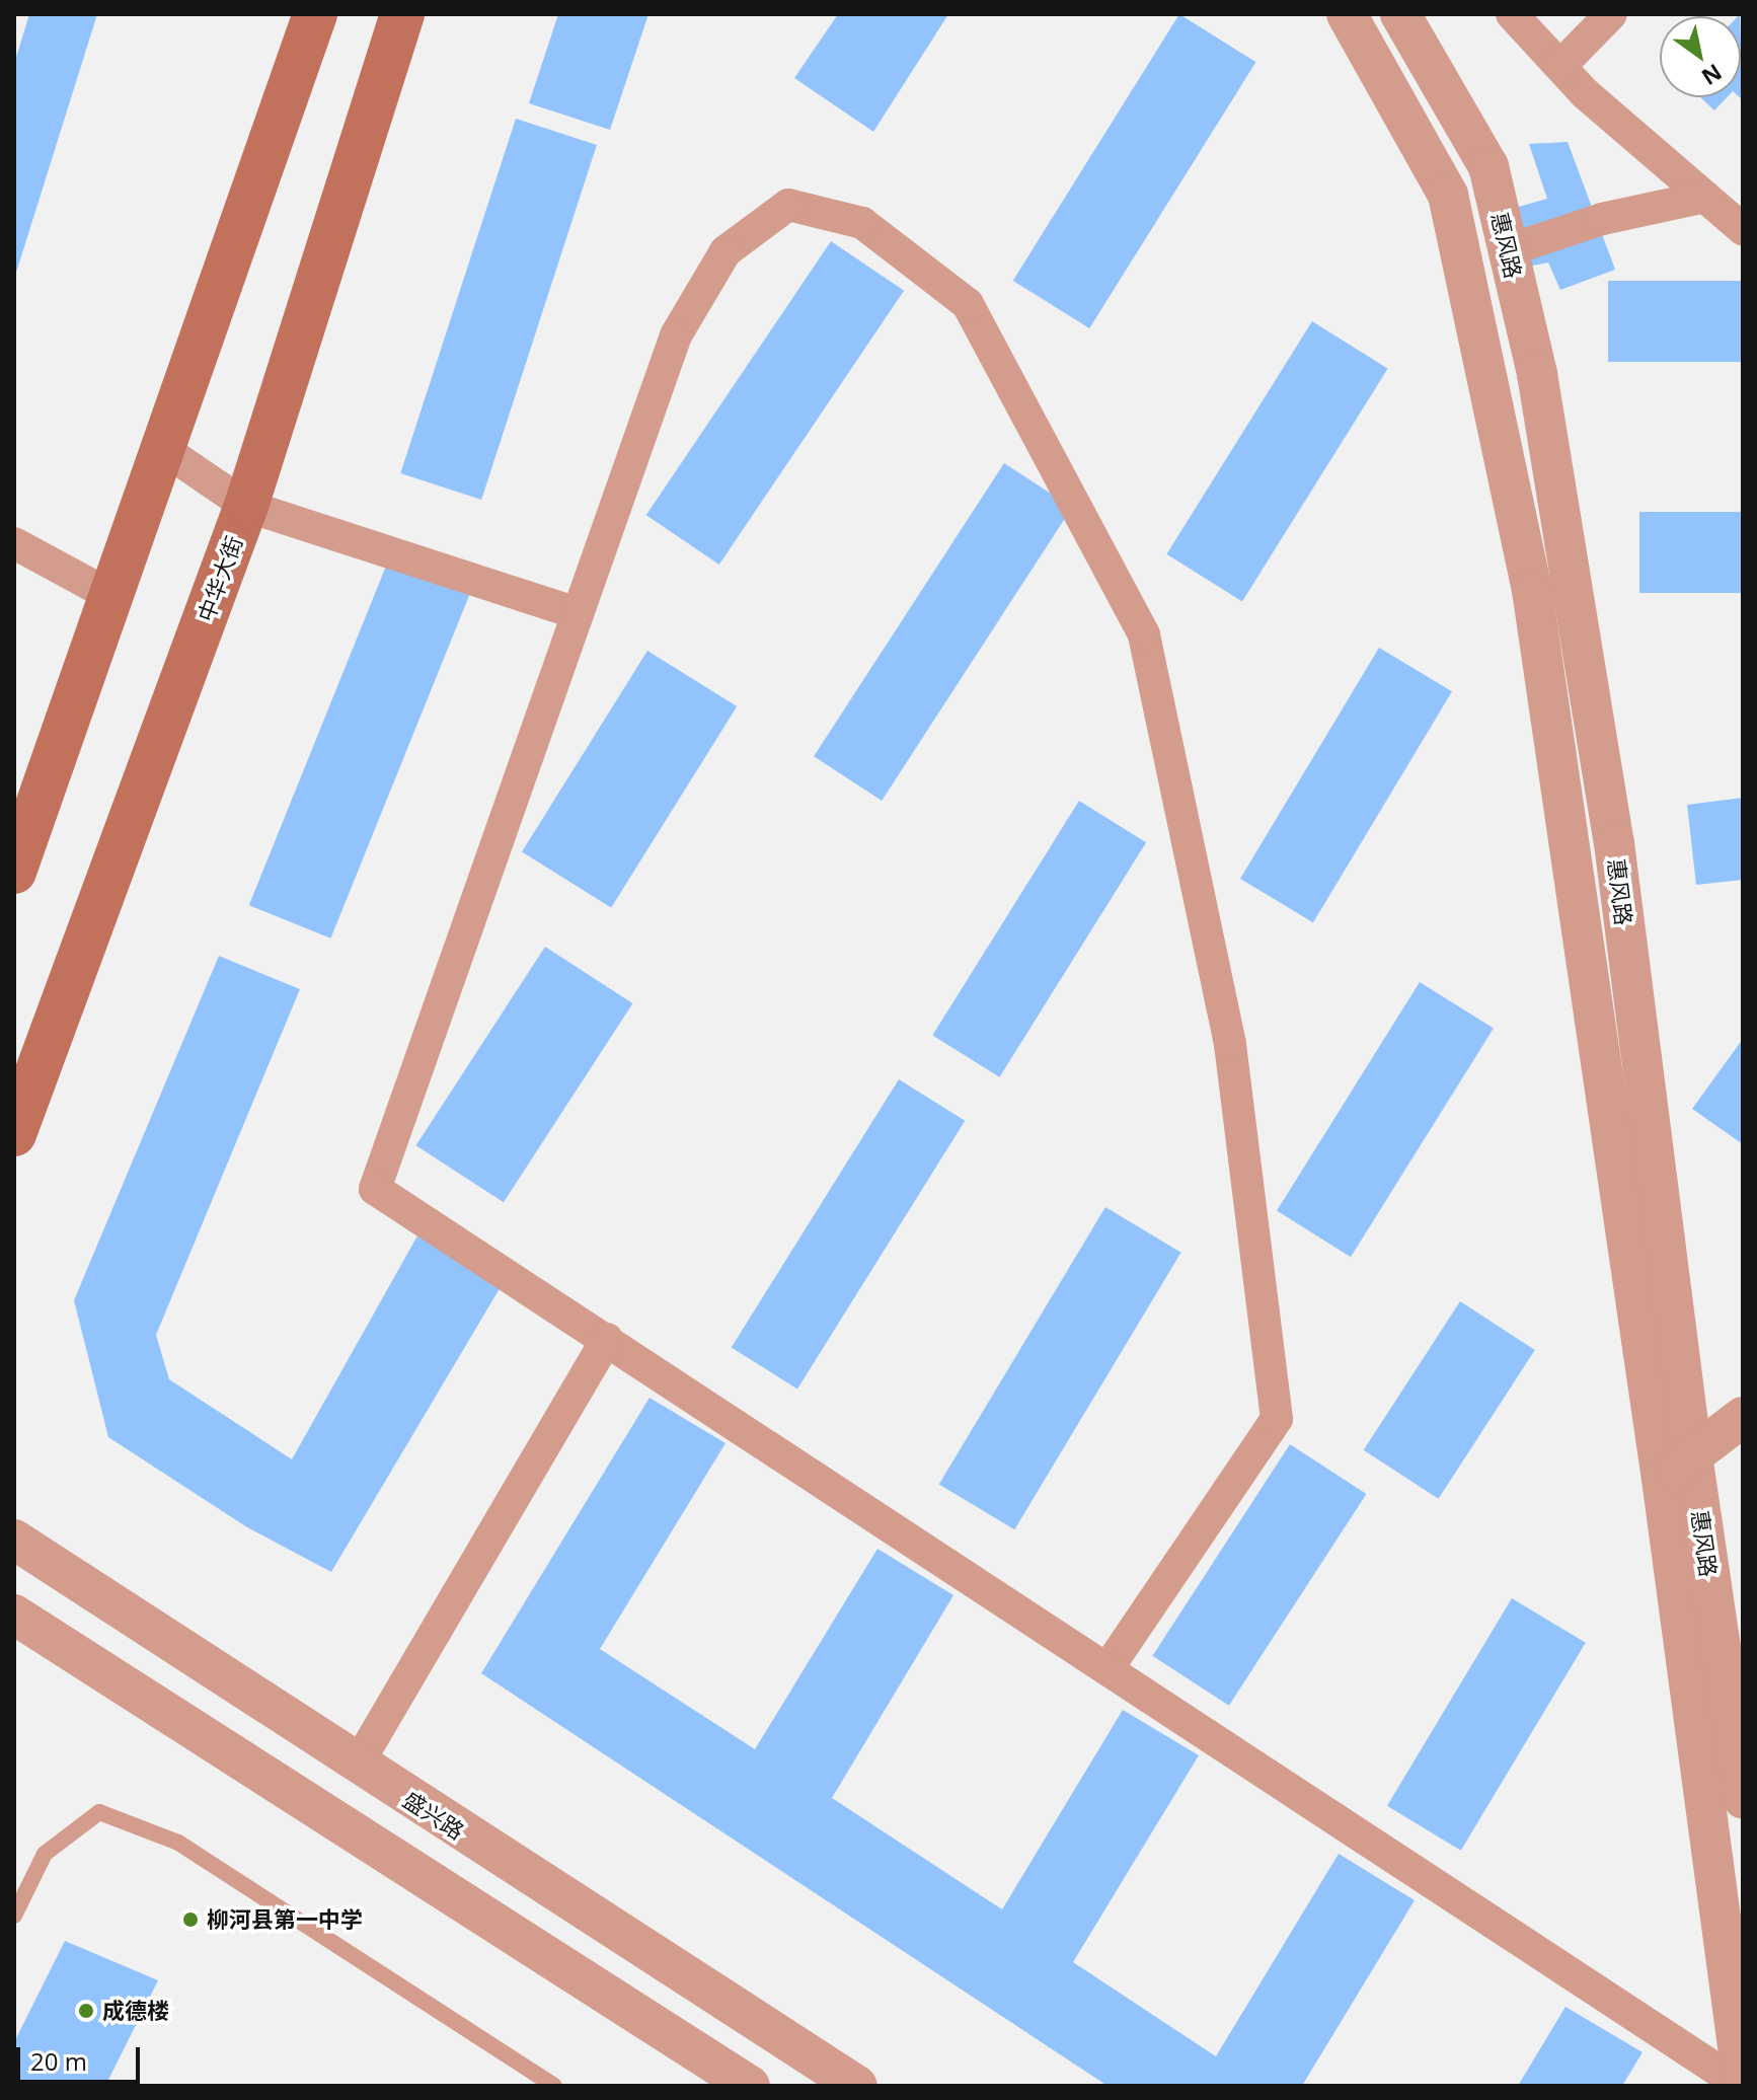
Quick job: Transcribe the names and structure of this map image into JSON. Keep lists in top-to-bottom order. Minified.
{"streets":{"main road":["中华大街"],"street":["惠风路","盛兴路"]},"places":["柳河县第一中学","成德楼"],"scale_bar":"20 m","north":"bottom right"}
